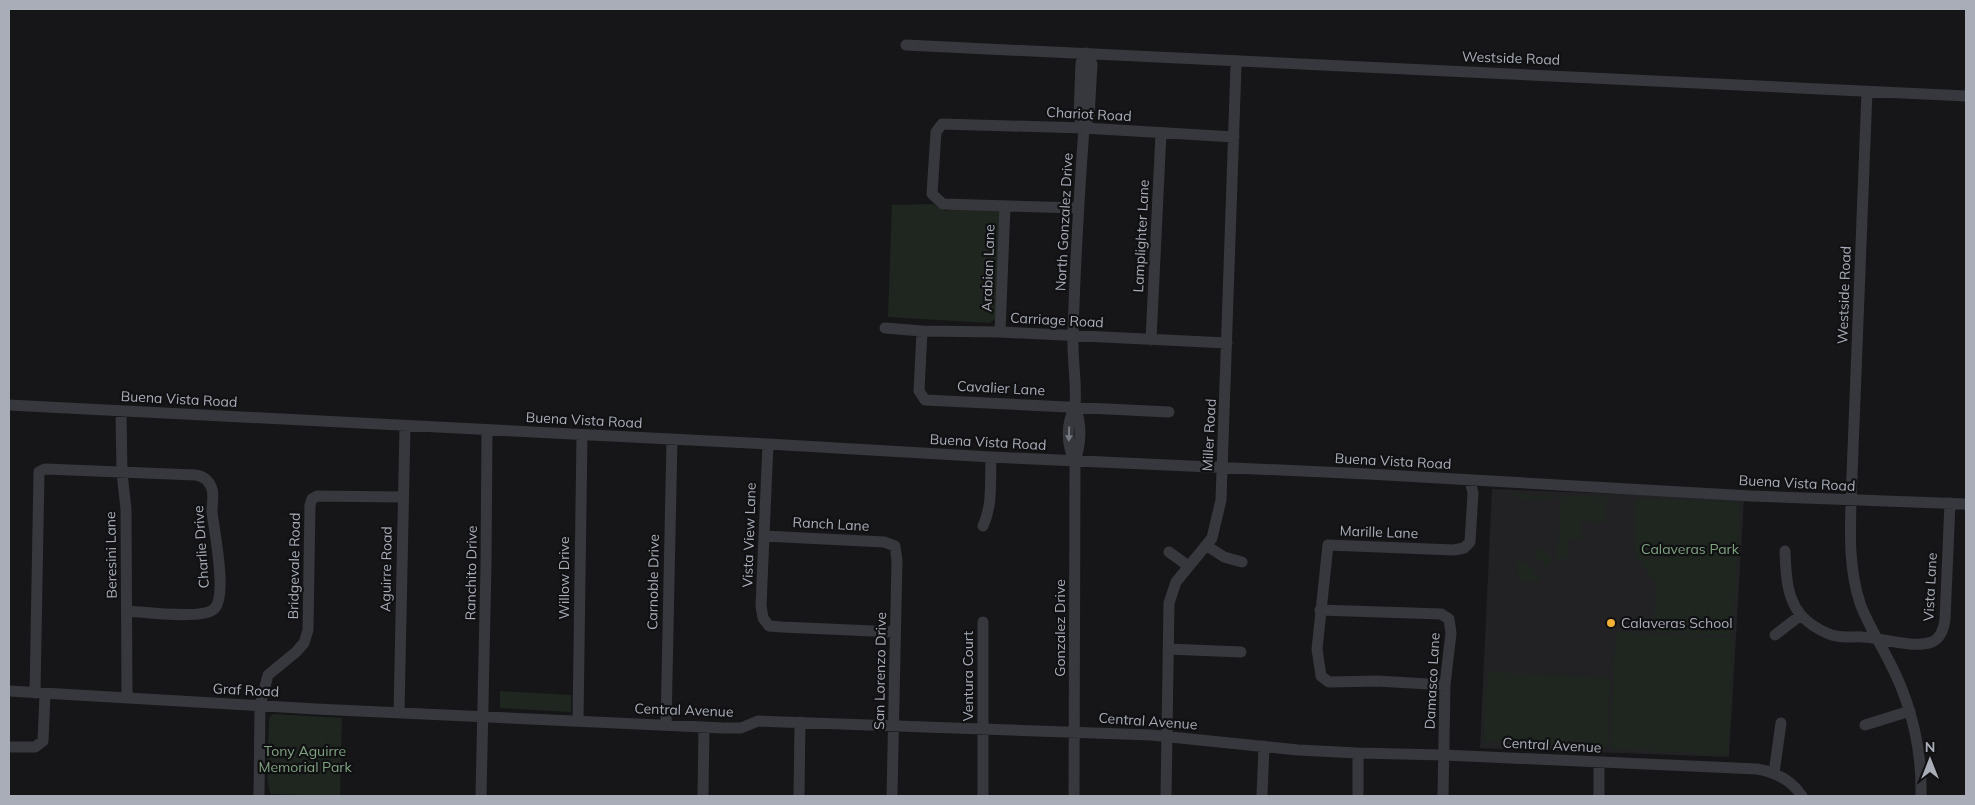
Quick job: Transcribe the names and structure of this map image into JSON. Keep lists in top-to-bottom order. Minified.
{"streets":{"street":["Westside Road","Chariot Road","North Gonzalez Drive","Lamplighter Lane","Arabian Lane","Carriage Road","Cavalier Lane","Buena Vista Road","Miller Road","Ranch Lane","Marille Lane","Vista View Lane","Charlie Drive","Beresini Lane","Bridgevale Road","Aguirre Road","Ranchito Drive","Willow Drive","Carnoble Drive","Vista Lane","Gonzalez Drive","San Lorenzo Drive","Ventura Court","Damasco Lane","Graf Road","Central Avenue"]},"crossings":[["Westside Road","North Gonzalez Drive"],["Westside Road","Buena Vista Road"],["Westside Road","Miller Road"],["Westside Road","Vista Lane"],["Chariot Road","North Gonzalez Drive"],["Chariot Road","Lamplighter Lane"],["Chariot Road","Arabian Lane"],["Chariot Road","Miller Road"],["North Gonzalez Drive","Carriage Road"],["North Gonzalez Drive","Cavalier Lane"],["North Gonzalez Drive","Buena Vista Road"],["North Gonzalez Drive","Gonzalez Drive"],["Lamplighter Lane","Carriage Road"],["Arabian Lane","Carriage Road"],["Carriage Road","Cavalier Lane"],["Carriage Road","Miller Road"],["Buena Vista Road","Miller Road"],["Buena Vista Road","Marille Lane"],["Buena Vista Road","Vista View Lane"],["Buena Vista Road","Beresini Lane"],["Buena Vista Road","Aguirre Road"],["Buena Vista Road","Ranchito Drive"],["Buena Vista Road","Willow Drive"],["Buena Vista Road","Carnoble Drive"],["Buena Vista Road","Vista Lane"],["Buena Vista Road","Gonzalez Drive"],["Miller Road","Central Avenue"],["Ranch Lane","Vista View Lane"],["Ranch Lane","San Lorenzo Drive"],["Marille Lane","Damasco Lane"],["Vista View Lane","San Lorenzo Drive"],["Charlie Drive","Beresini Lane"],["Beresini Lane","Graf Road"],["Bridgevale Road","Aguirre Road"],["Bridgevale Road","Graf Road"],["Aguirre Road","Graf Road"],["Ranchito Drive","Graf Road"],["Ranchito Drive","Central Avenue"],["Willow Drive","Central Avenue"],["Carnoble Drive","Central Avenue"],["Gonzalez Drive","Central Avenue"],["San Lorenzo Drive","Central Avenue"],["Ventura Court","Central Avenue"],["Damasco Lane","Central Avenue"],["Graf Road","Central Avenue"]],"parks":["Calaveras Park","Tony Aguirre Memorial Park"],"places":["Calaveras School"],"north":"top"}
